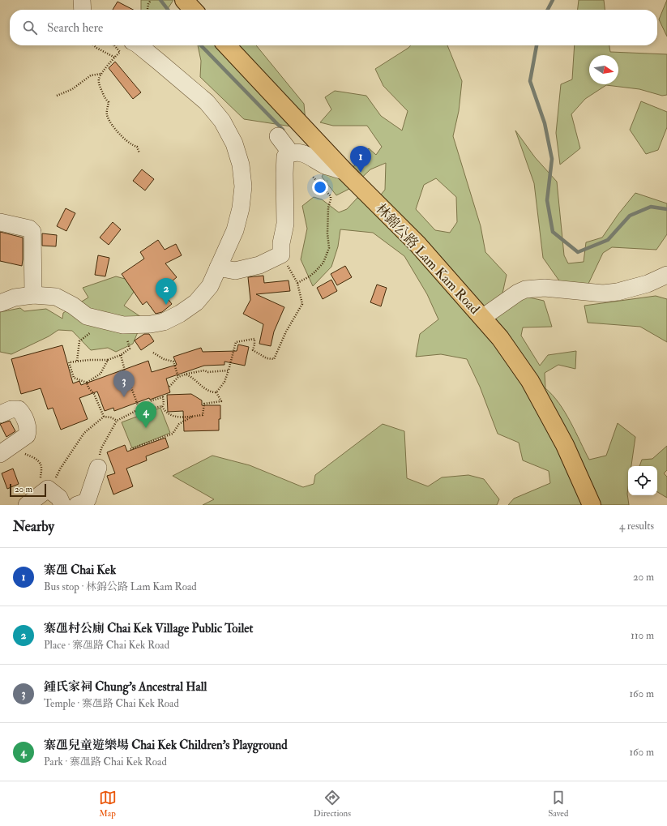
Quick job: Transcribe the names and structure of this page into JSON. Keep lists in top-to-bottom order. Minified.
{"streets":{"main road":["林錦公路 Lam Kam Road"]},"scale_bar":"20 m","north":"right","page":{"search":"Search here","pins":["1","2","3","4"],"scale":"20 m","heading":["Nearby","4 results"],"list":[{"mark":"1","name":"寨乪 Chai Kek","note":"Bus stop · 林錦公路 Lam Kam Road","value":"20 m"},{"mark":"2","name":"寨乪村公廁 Chai Kek Village Public Toilet","note":"Place · 寨乪路 Chai Kek Road","value":"110 m"},{"mark":"3","name":"鍾氏家祠 Chung's Ancestral Hall","note":"Temple · 寨乪路 Chai Kek Road","value":"160 m"},{"mark":"4","name":"寨乪兒童遊樂場 Chai Kek Children's Playground","note":"Park · 寨乪路 Chai Kek Road","value":"160 m"}],"nav":["Map","Directions","Saved"]}}
